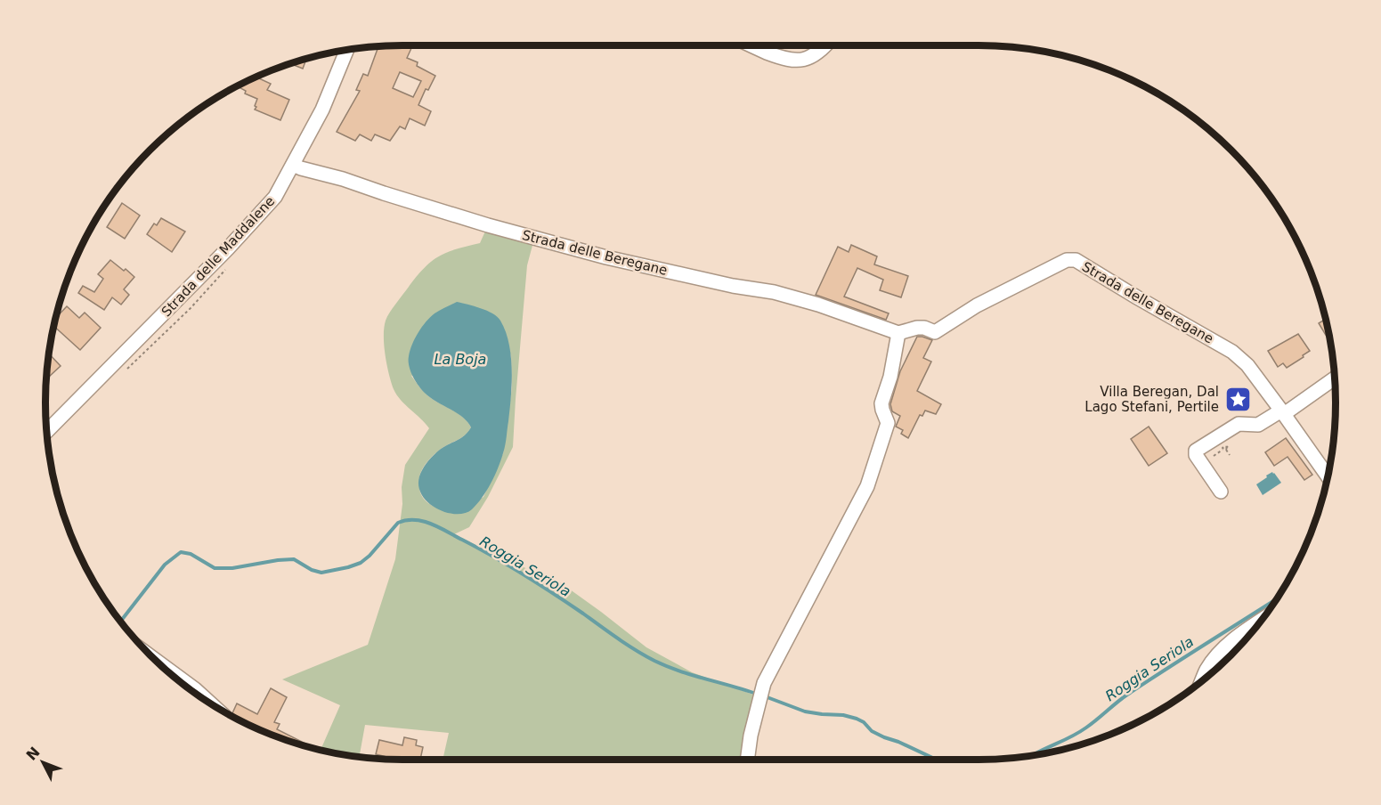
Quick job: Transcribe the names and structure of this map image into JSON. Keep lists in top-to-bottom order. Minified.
{"streets":{"street":["Strada delle Beregane","Strada delle Maddalene"]},"crossings":[["Strada delle Beregane","Strada delle Maddalene"]],"water":["La Boja","Roggia Seriola"],"places":{"place":["Villa Beregan, Dal Lago Stefani, Pertile"]},"north":"top left"}
